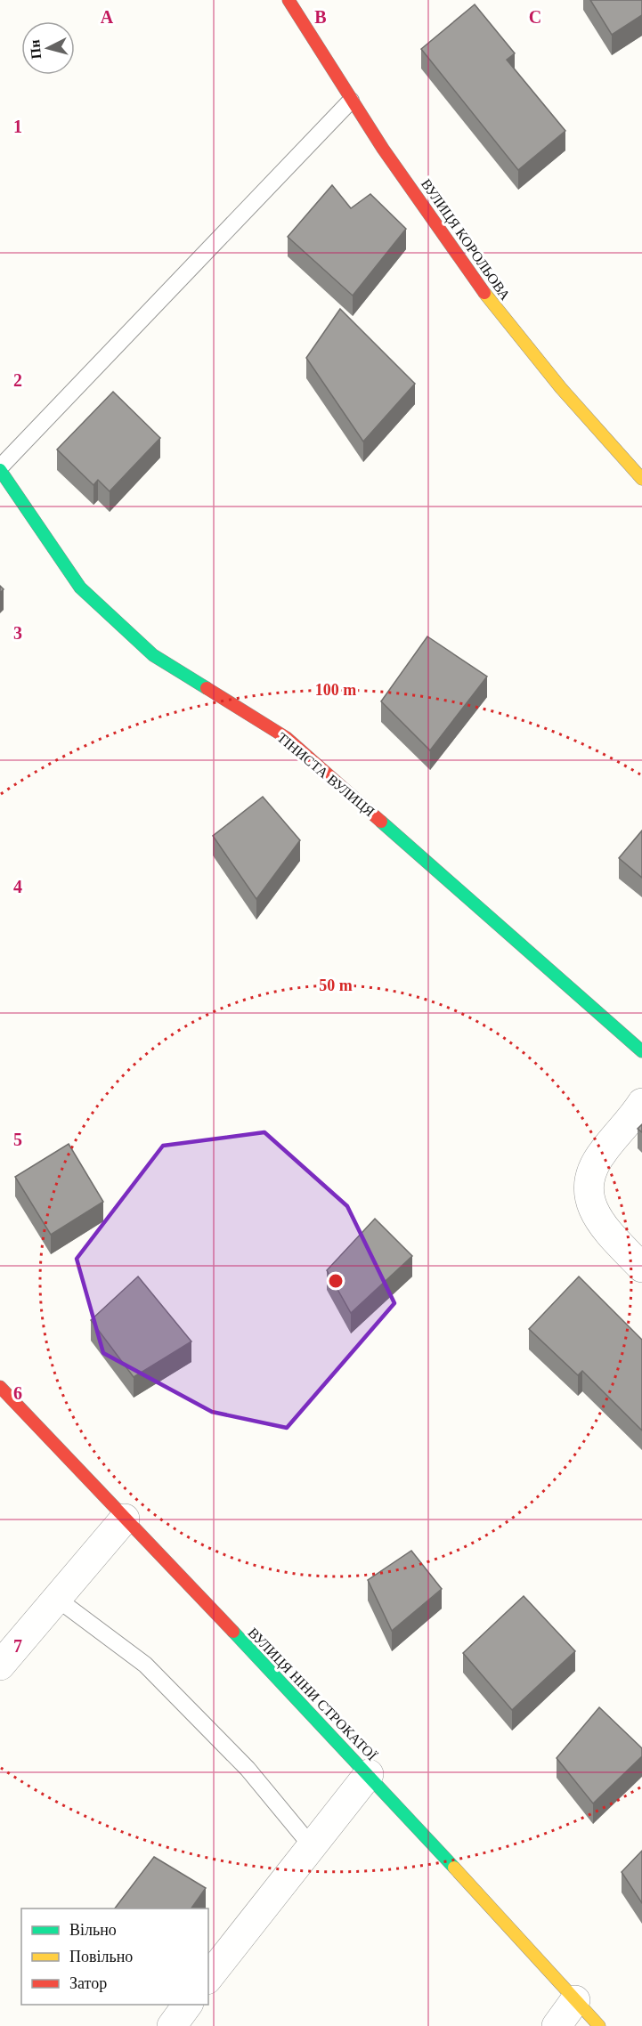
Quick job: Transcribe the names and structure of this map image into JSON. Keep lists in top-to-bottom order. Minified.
{"streets":{"street":["ВУЛИЦЯ КОРОЛЬОВА","ТІНИСТА ВУЛИЦЯ","ВУЛИЦЯ НІНИ СТРОКАТОЇ"]},"legend":["Вільно","Повільно","Затор"],"north":"left","grid":{"columns":["A","B","C"],"rows":["1","2","3","4","5","6","7"]},"rings":["100 m","50 m"]}
